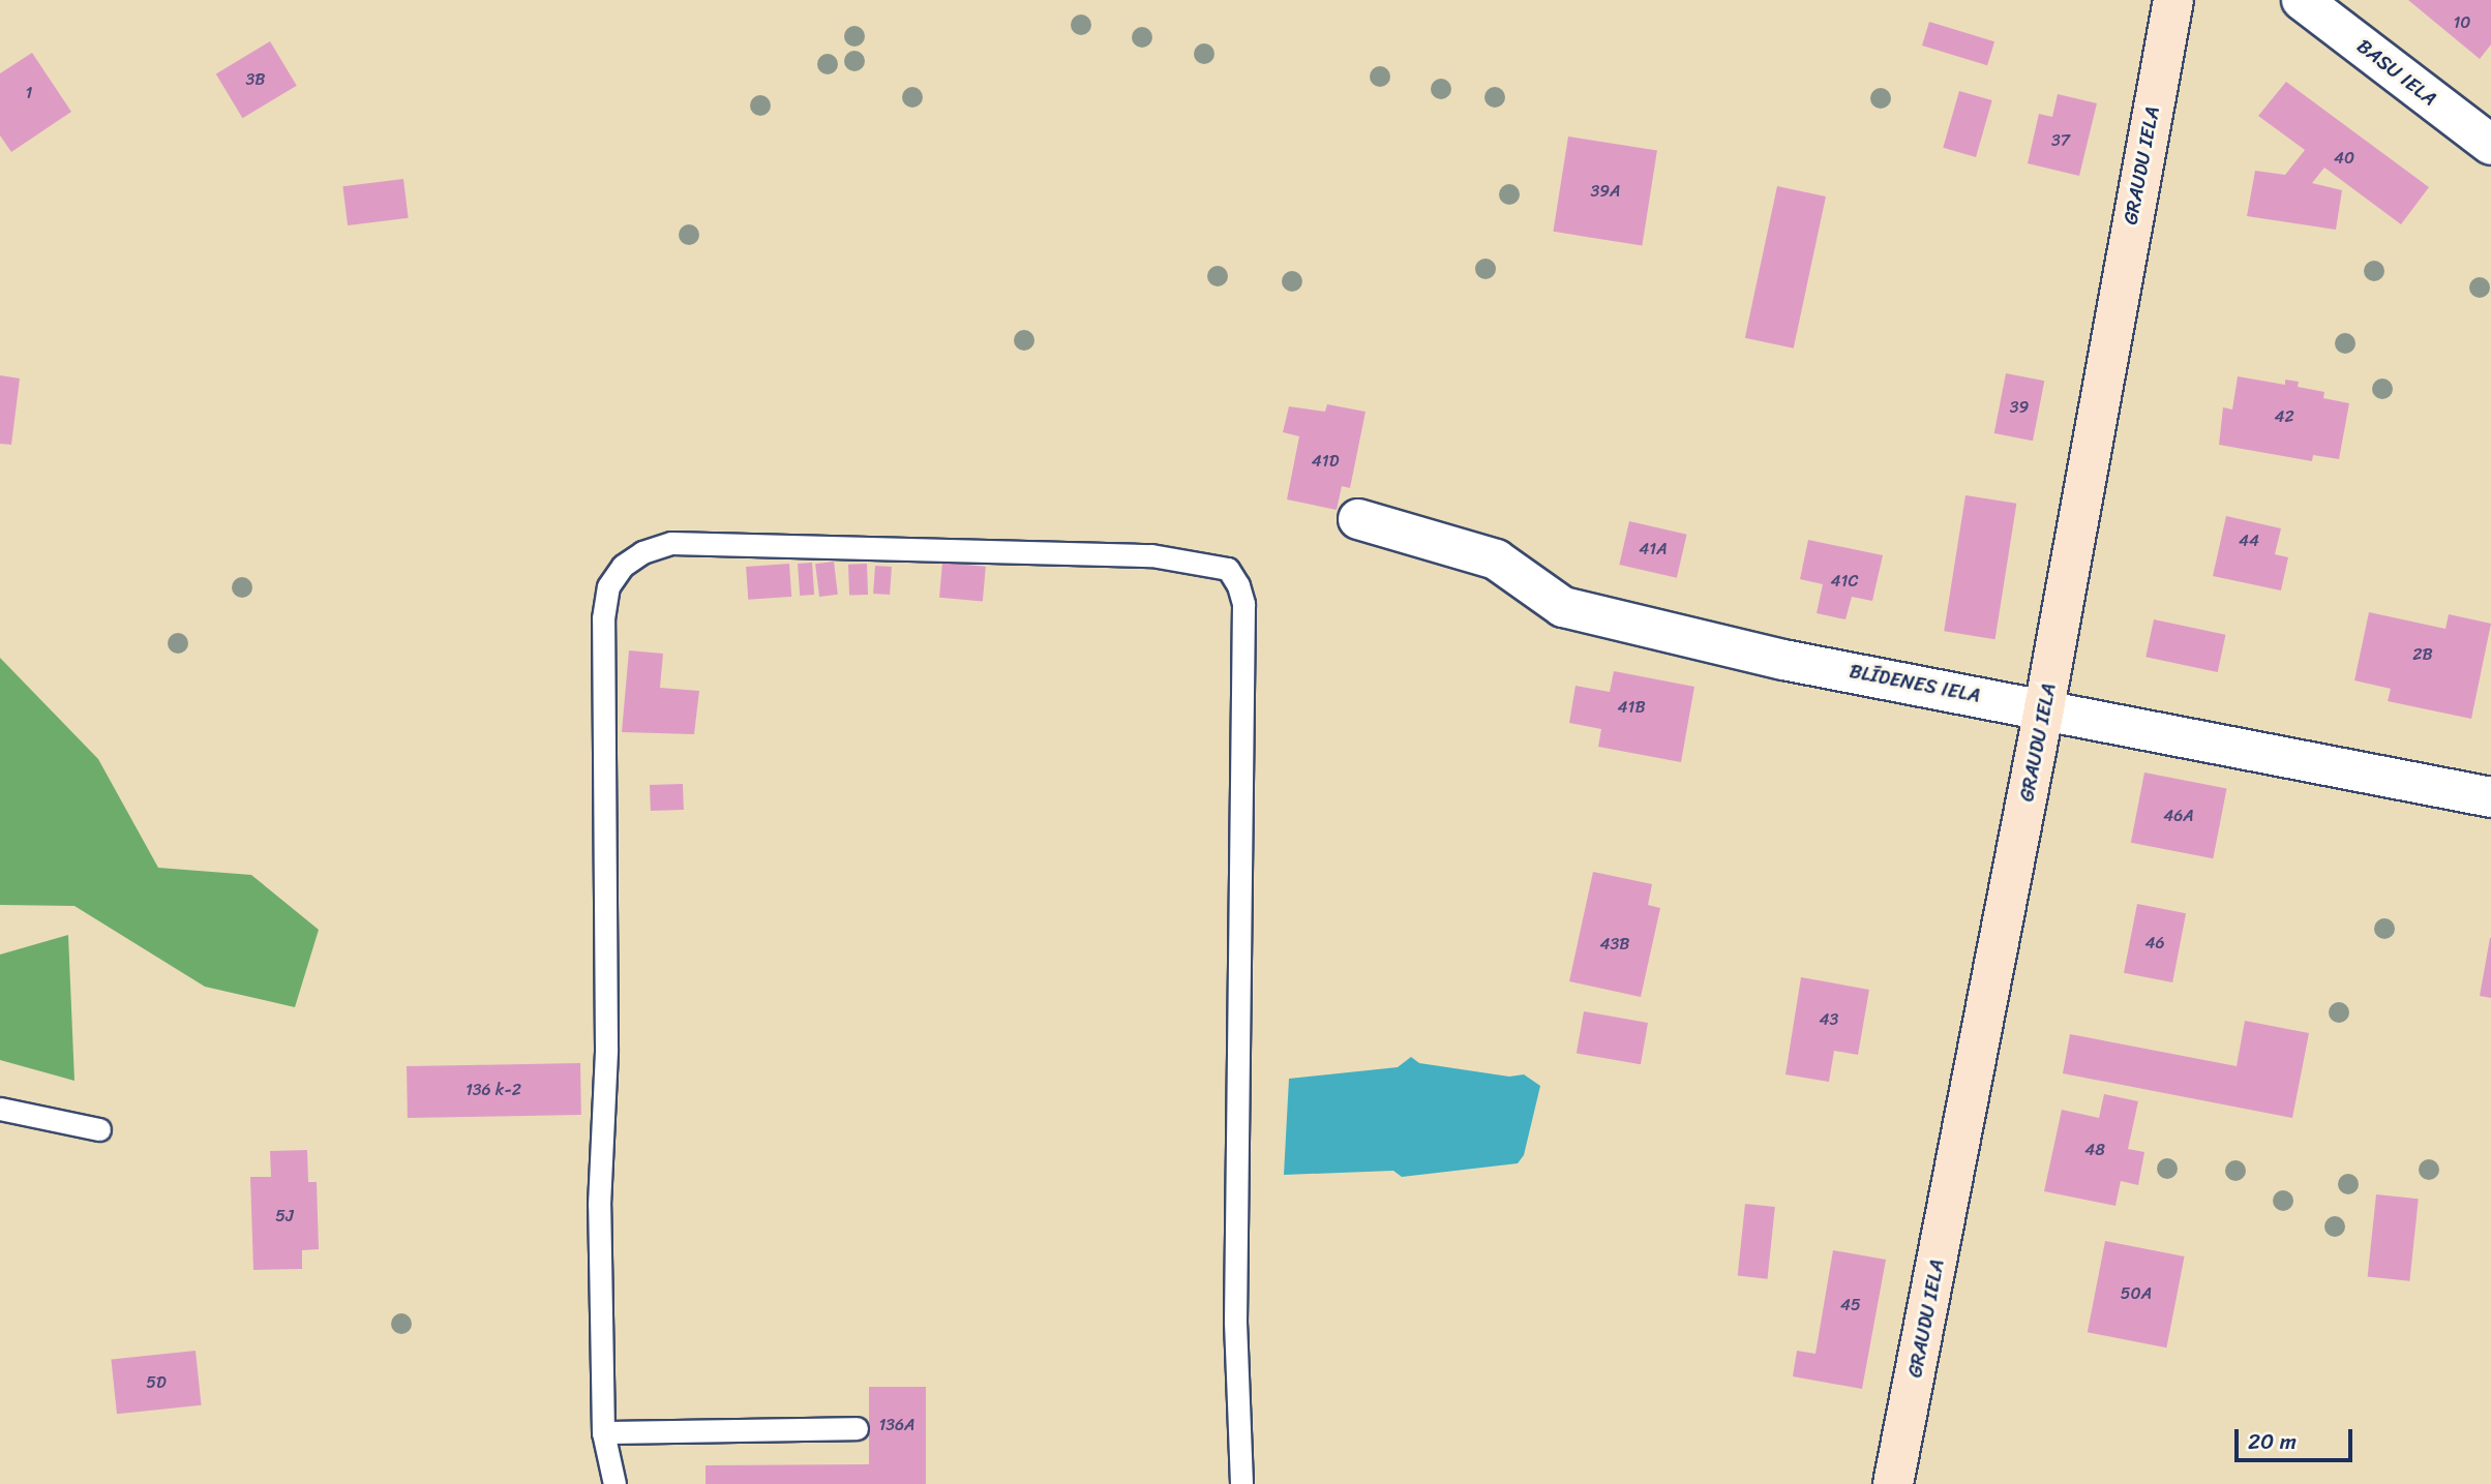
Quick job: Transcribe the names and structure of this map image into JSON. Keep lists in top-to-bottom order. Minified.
{"streets":{"main road":["GRAUDU IELA"],"street":["BASU IELA","BLĪDENES IELA"]},"crossings":[["GRAUDU IELA","BLĪDENES IELA"]],"house_numbers":["10","3B","1","37","40","39A","39","42","41D","44","41A","41C","2B","41B","46A","46","43B","43","136 k-2","48","5J","50A","45","5D","136A"],"scale_bar":"20 m"}
